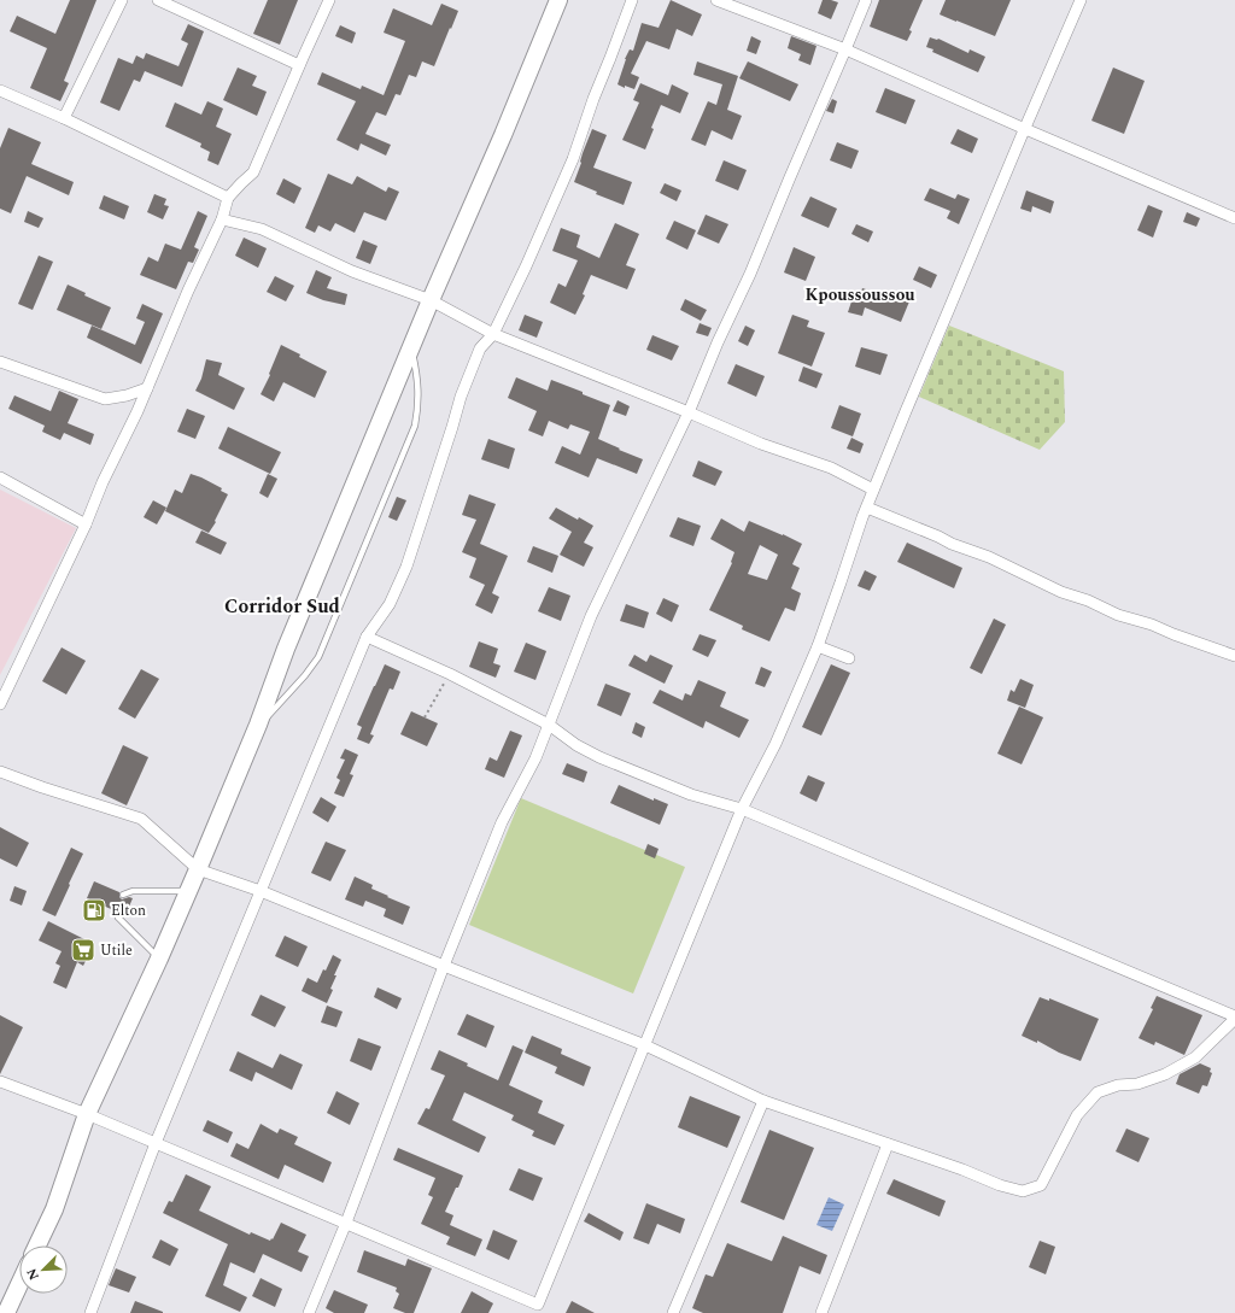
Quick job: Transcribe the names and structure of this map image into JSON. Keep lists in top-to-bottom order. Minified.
{"districts":["Kpoussoussou","Corridor Sud"],"places":{"fuel station":["Elton"],"supermarket":["Utile"]},"north":"bottom left"}
